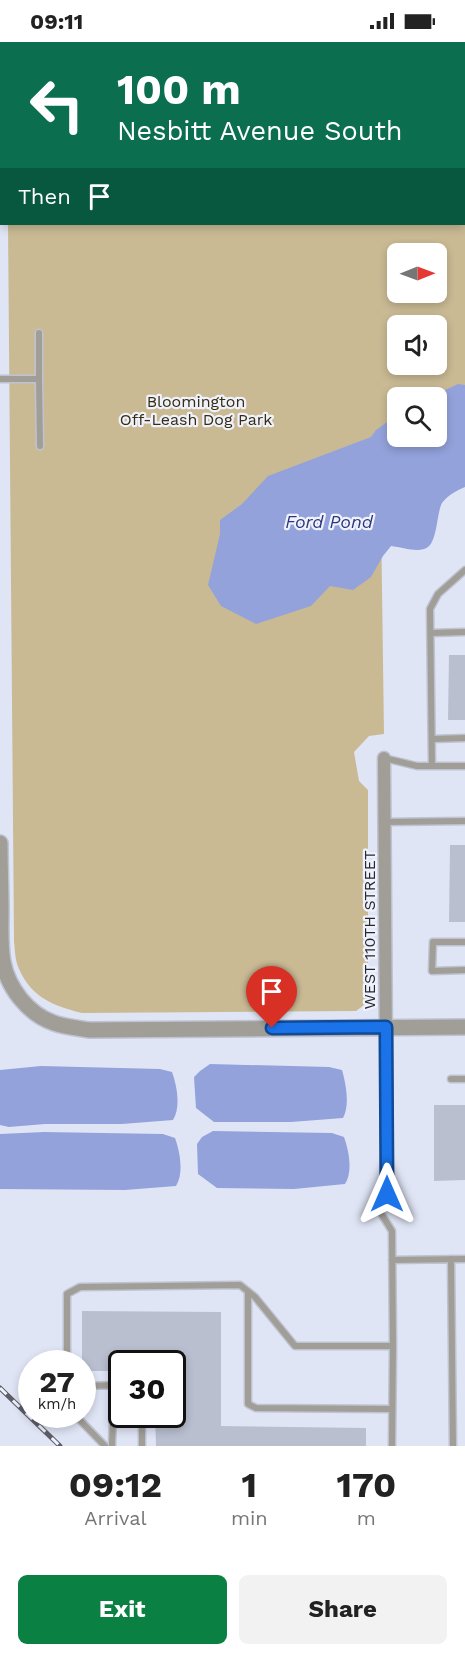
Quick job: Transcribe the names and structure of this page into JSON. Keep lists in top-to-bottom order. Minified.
{"streets":{"street":["WEST 110TH STREET"]},"water":["Ford Pond"],"parks":["Bloomington Off-Leash Dog Park"],"north":"right","page":{"status":"09:11","turn":["100 m","Nesbitt Avenue South"],"then":"Then","speed":"27 km/h","limit":"30","eta":["09:12","Arrival","1","min","170","m"],"buttons":["Exit","Share"]}}
